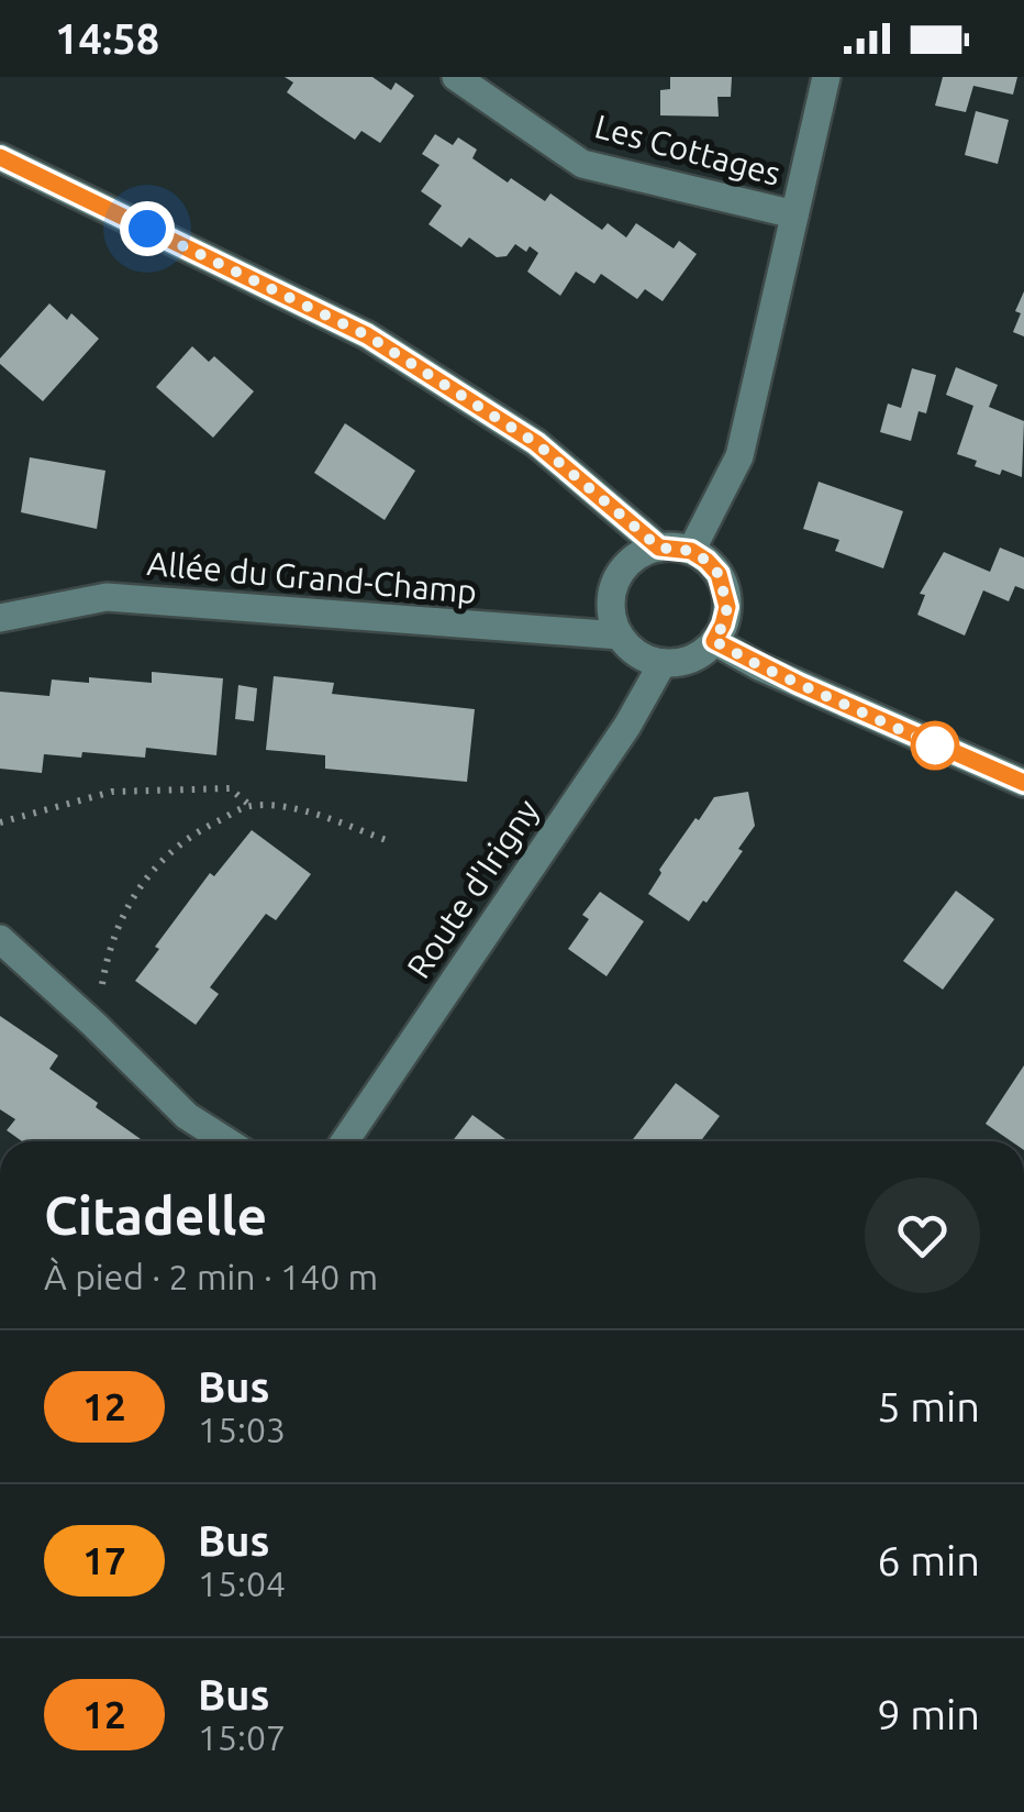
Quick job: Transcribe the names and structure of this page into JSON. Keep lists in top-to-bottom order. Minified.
{"streets":{"street":["Les Cottages","Allée du Grand-Champ","Route d'Irigny"]},"crossings":[["Allée du Grand-Champ","Route d'Irigny"]],"lines":["bus line 12"],"page":{"status":"14:58","heading":["Citadelle","À pied · 2 min · 140 m"],"list":[{"mark":"12","name":"Bus","note":"15:03","value":"5 min"},{"mark":"17","name":"Bus","note":"15:04","value":"6 min"},{"mark":"12","name":"Bus","note":"15:07","value":"9 min"}]}}
